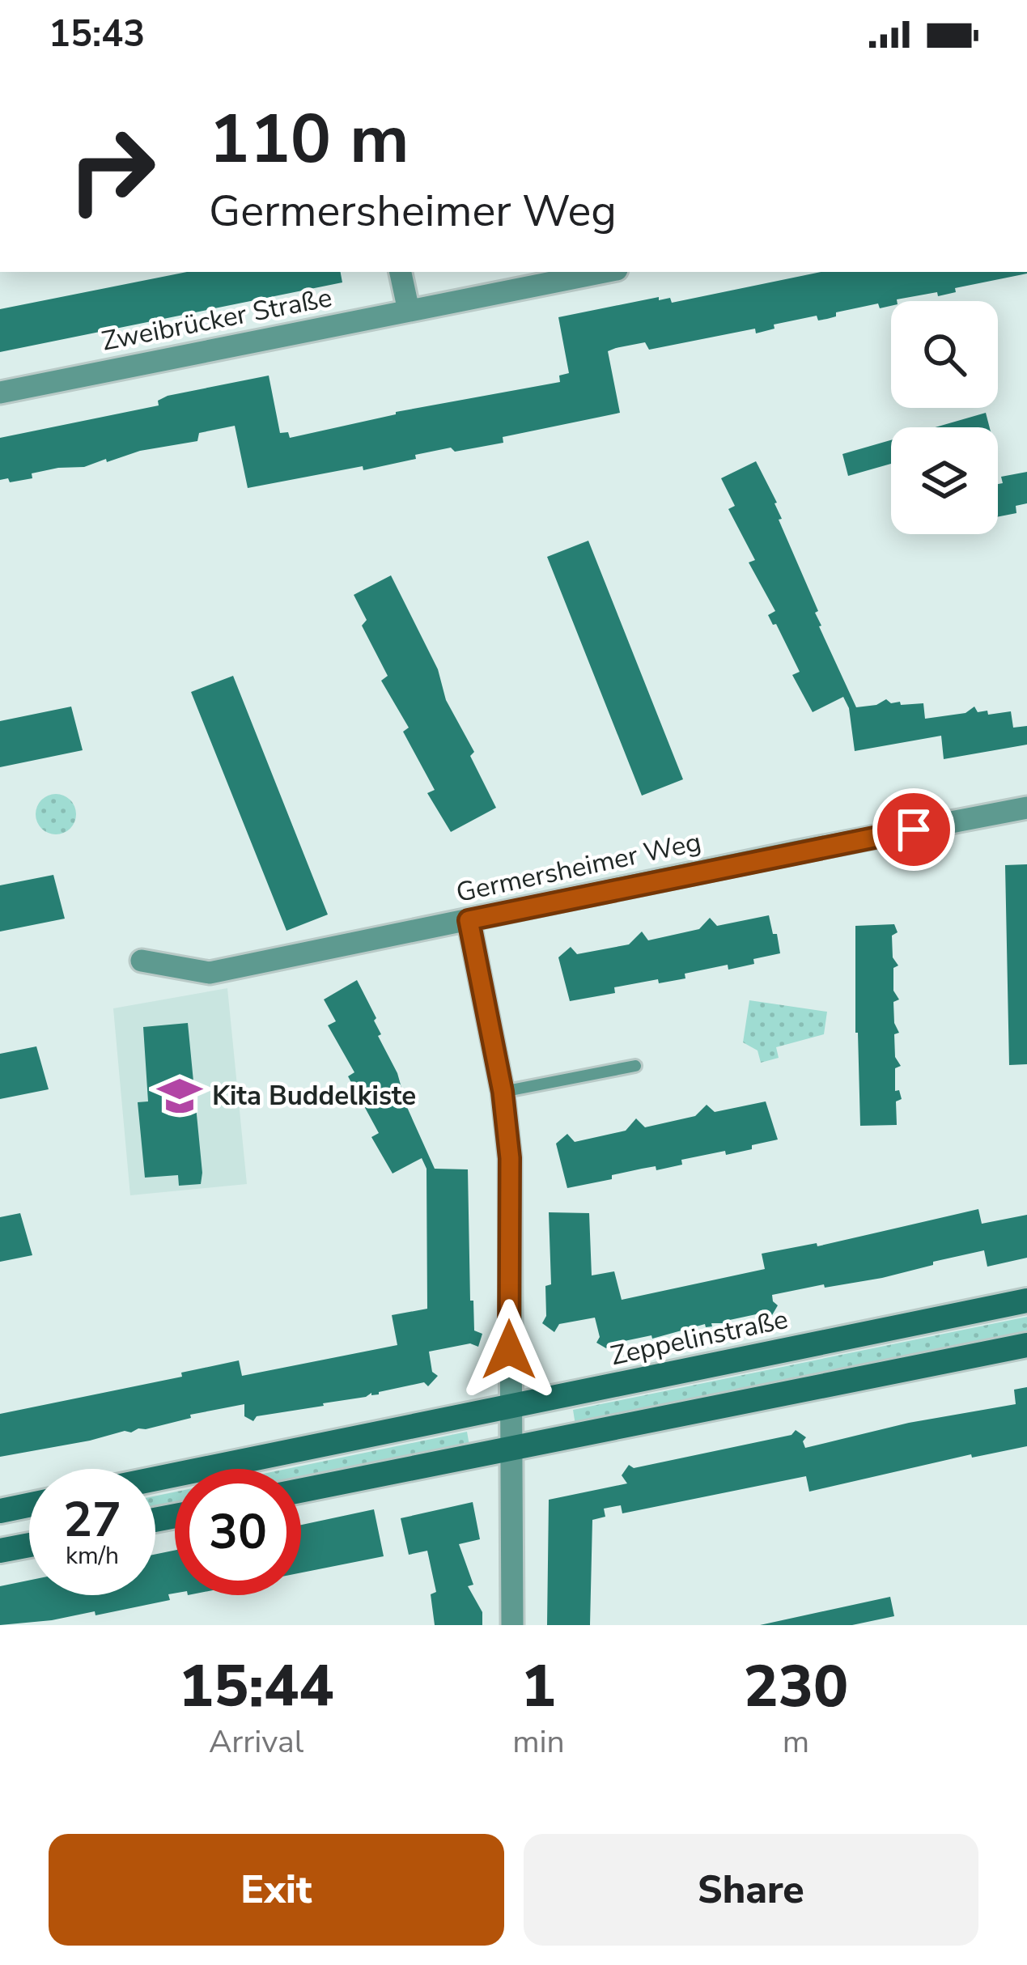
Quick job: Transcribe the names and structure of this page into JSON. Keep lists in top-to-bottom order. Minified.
{"streets":{"street":["Zweibrücker Straße","Germersheimer Weg","Zeppelinstraße"]},"places":{"school or university":["Kita Buddelkiste"]},"page":{"status":"15:43","turn":["110 m","Germersheimer Weg"],"speed":"27 km/h","limit":"30","eta":["15:44","Arrival","1","min","230","m"],"buttons":["Exit","Share"]}}
